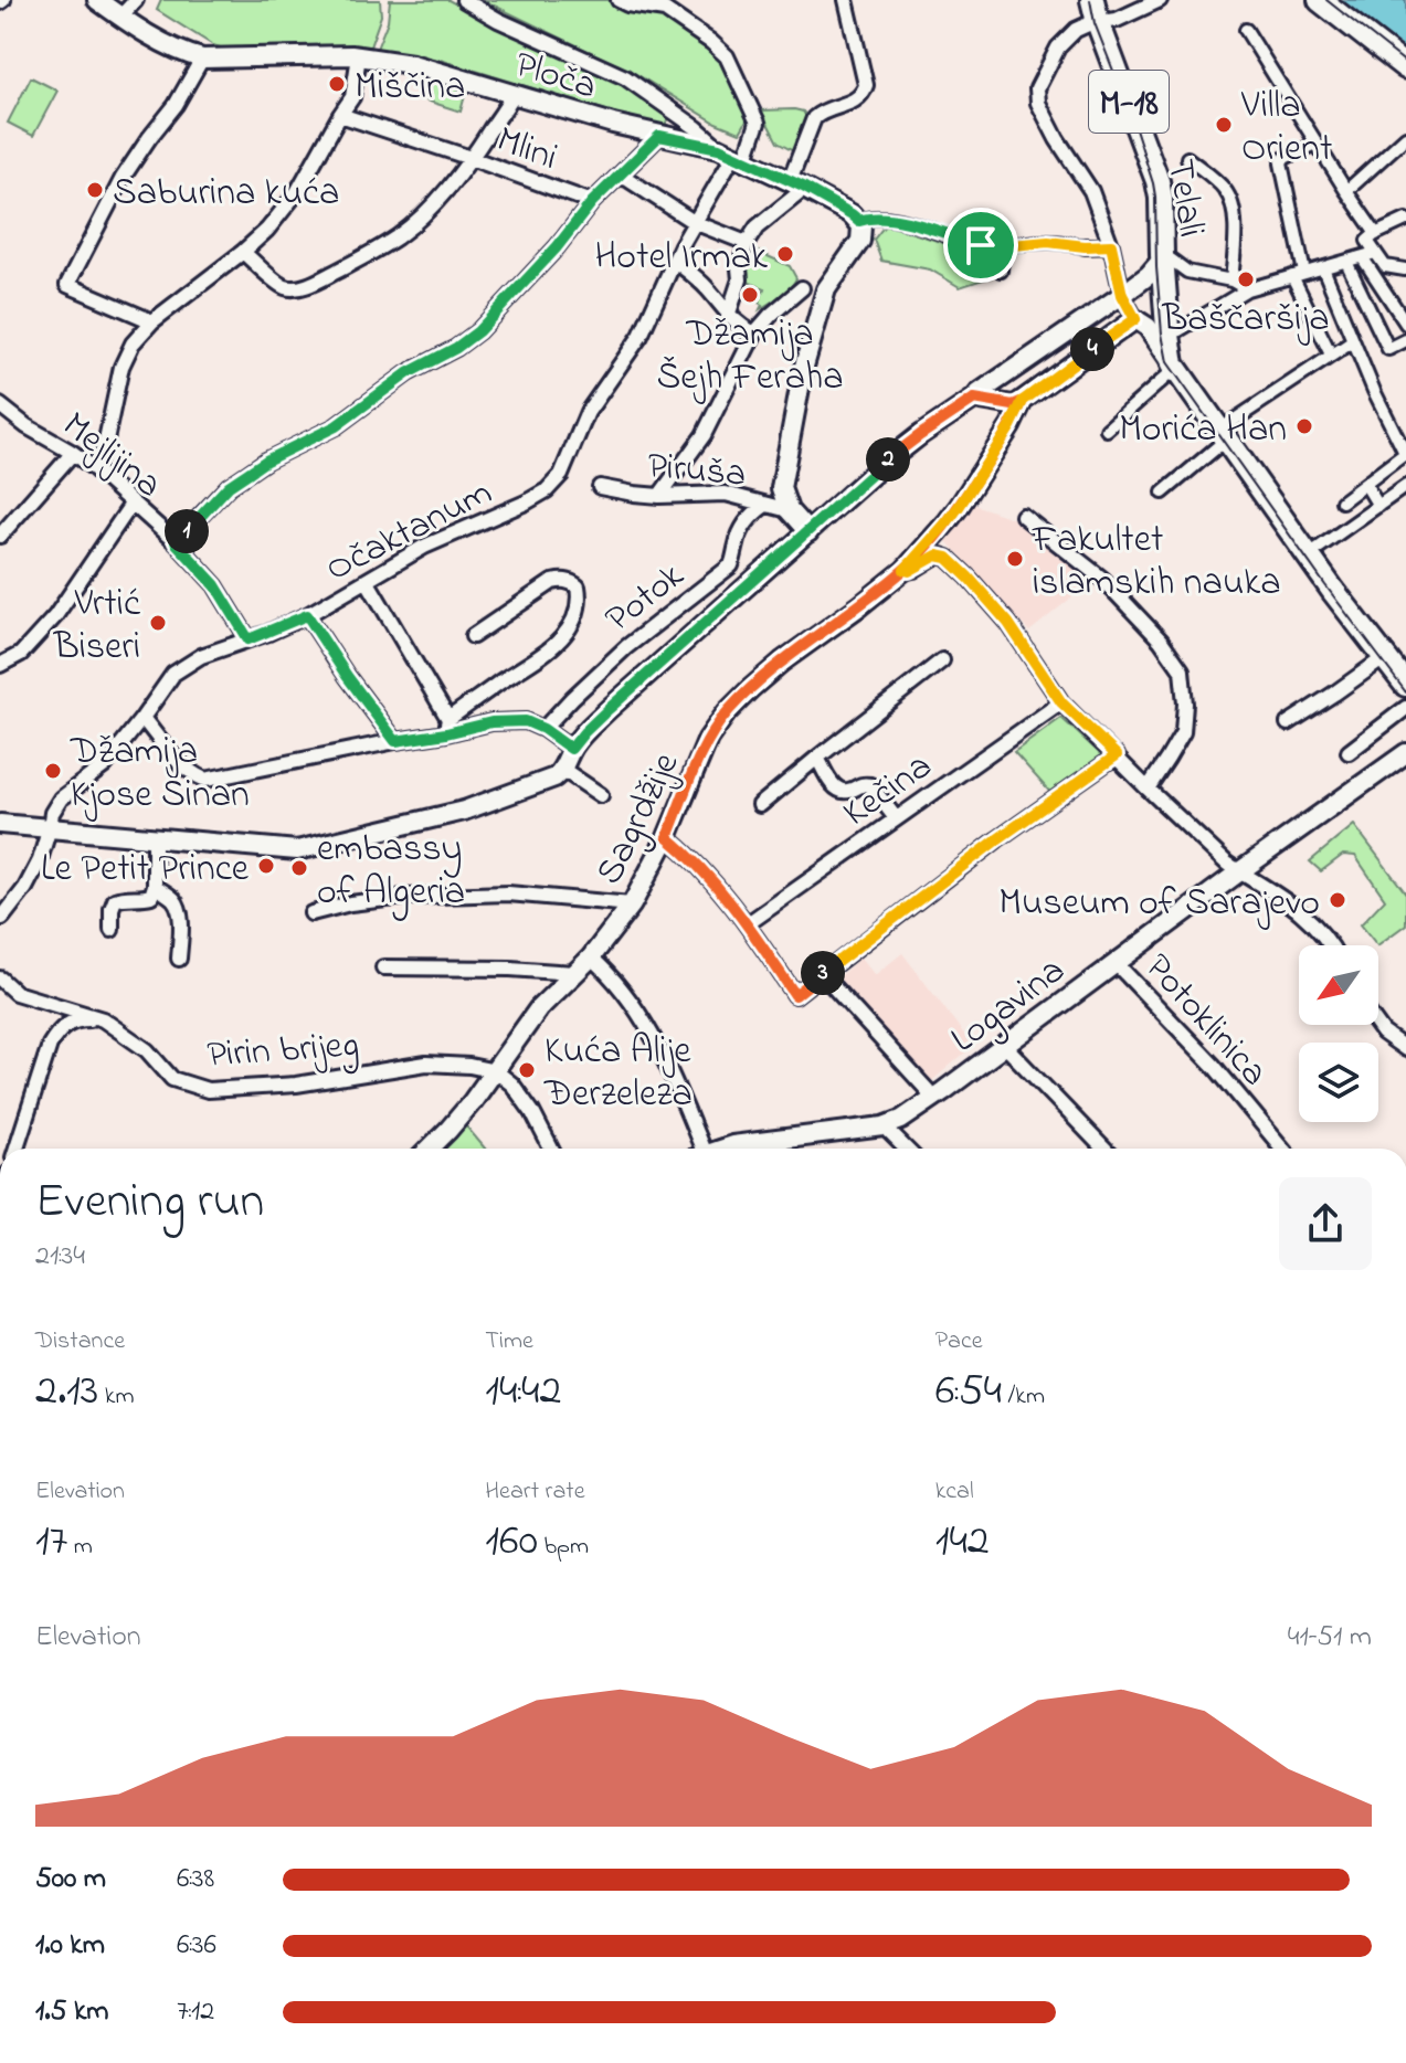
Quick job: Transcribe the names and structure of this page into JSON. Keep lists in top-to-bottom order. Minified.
{"streets":{"main road":["M-18","Telali"],"street":["Ploča","Mlini","Mejlijina","Piruša","Očaktanum","Potok","Kečina","Sagrdžije","Logavina","Potoklinica","Pirin brijeg"]},"crossings":[["Ploča","Očaktanum"],["M-18","Telali"],["Mejlijina","Očaktanum"],["Piruša","Potok"],["Sagrdžije","Pirin brijeg"],["Logavina","Potoklinica"]],"places":["Miščina","Villa Orient","Saburina kuća","Hotel Irmak","Baščaršija","Džamija Šejh Feraha","Morića Han","Fakultet islamskih nauka","Vrtić Biseri","Džamija Kjose Sinan","Le Petit Prince","embassy of Algeria","Museum of Sarajevo","Kuća Alije Đerzeleza"],"north":"bottom left","page":{"pins":["4","2","1","3"],"heading":["Evening run","21:34"],"stats":[["Distance","2.13 km"],["Time","14:42"],["Pace","6:54 /km"],["Elevation","17 m"],["Heart rate","160 bpm"],["kcal","142"]],"chart":["Elevation","41–51 m"],"list":[{"name":"500 m","note":"6:38"},{"name":"1.0 km","note":"6:36"},{"name":"1.5 km","note":"7:12"}]}}
